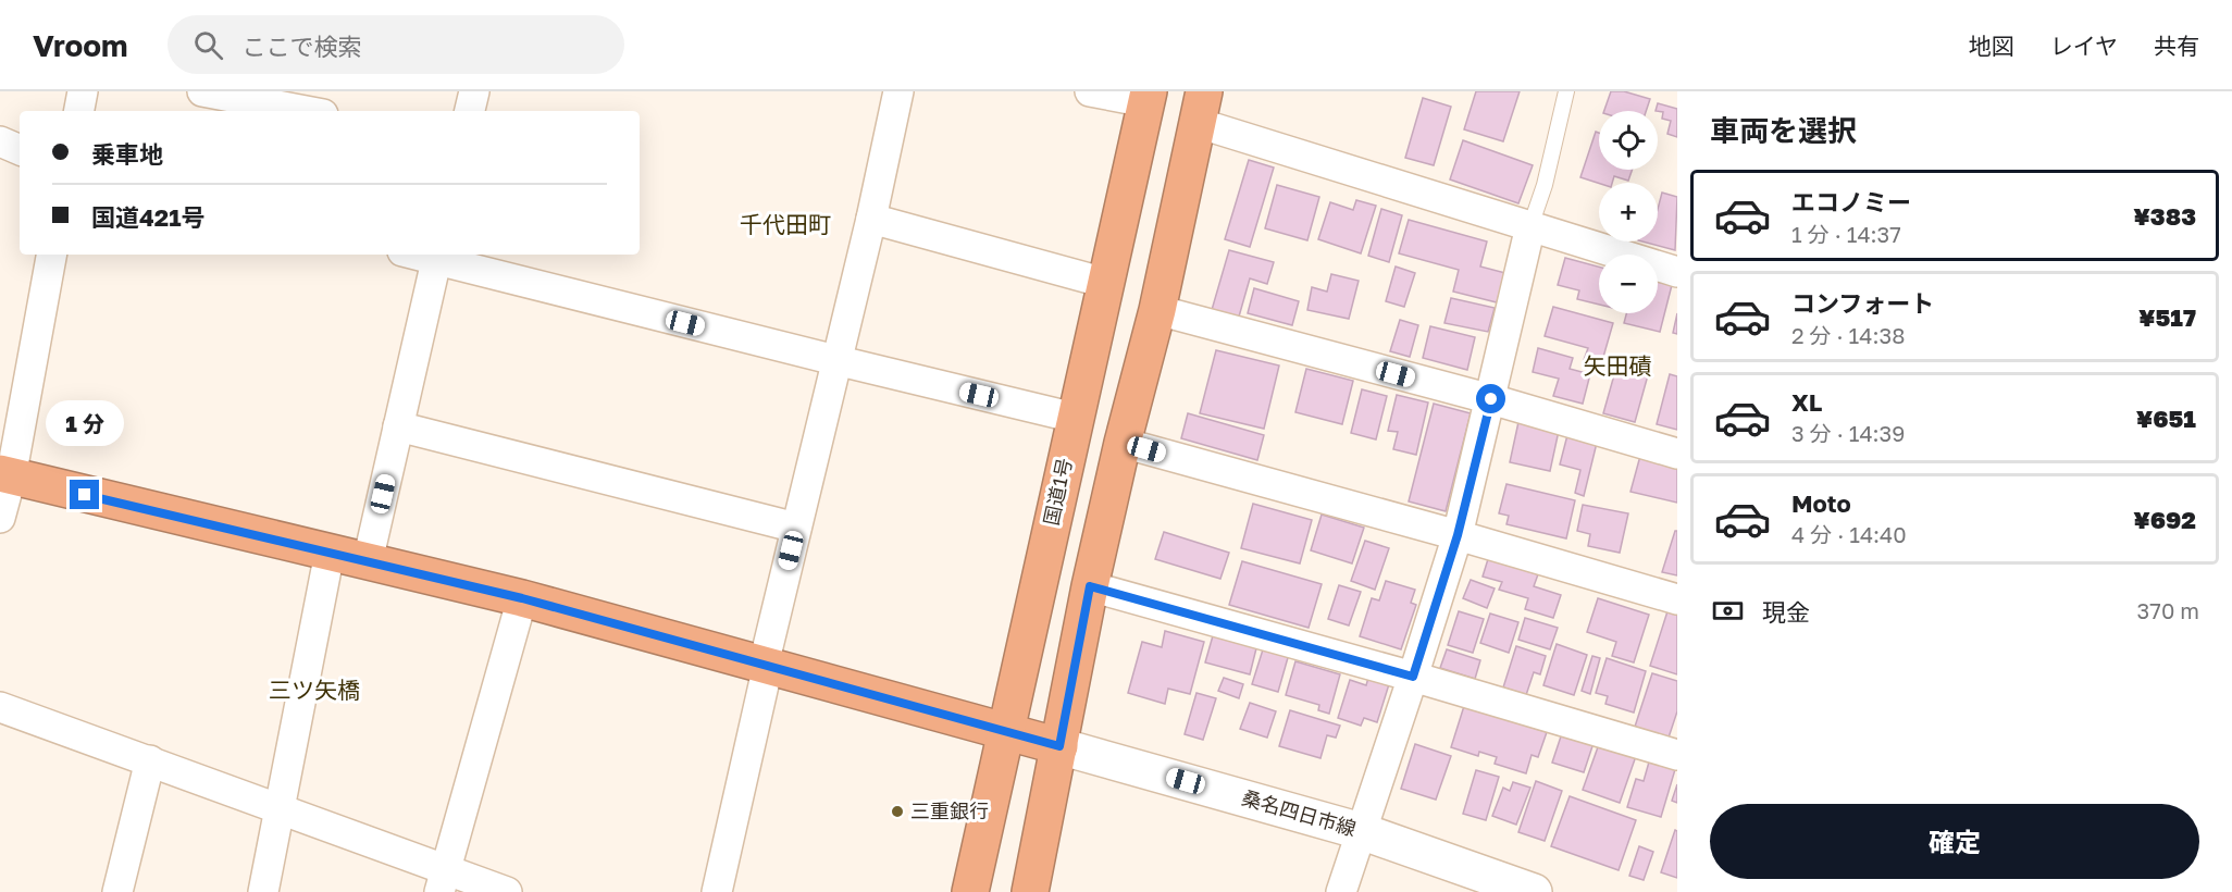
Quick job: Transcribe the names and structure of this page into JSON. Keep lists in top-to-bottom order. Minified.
{"streets":{"highway":["国道1号"],"main road":["桑名四日市線"]},"districts":["千代田町","矢田磧","三ツ矢橋"],"places":["三重銀行"],"page":{"header":"Vroom","search":"ここで検索","nav":["地図","レイヤ","共有"],"heading":"車両を選択","map_buttons":["+","−"],"banner":["乗車地","国道421号"],"list":[{"name":"エコノミー","note":"1 分 · 14:37","value":"¥383"},{"name":"コンフォート","note":"2 分 · 14:38","value":"¥517"},{"name":"XL","note":"3 分 · 14:39","value":"¥651"},{"name":"Moto","note":"4 分 · 14:40","value":"¥692"}],"bubble":"1 分","pay":["現金","370 m"],"buttons":"確定"}}
